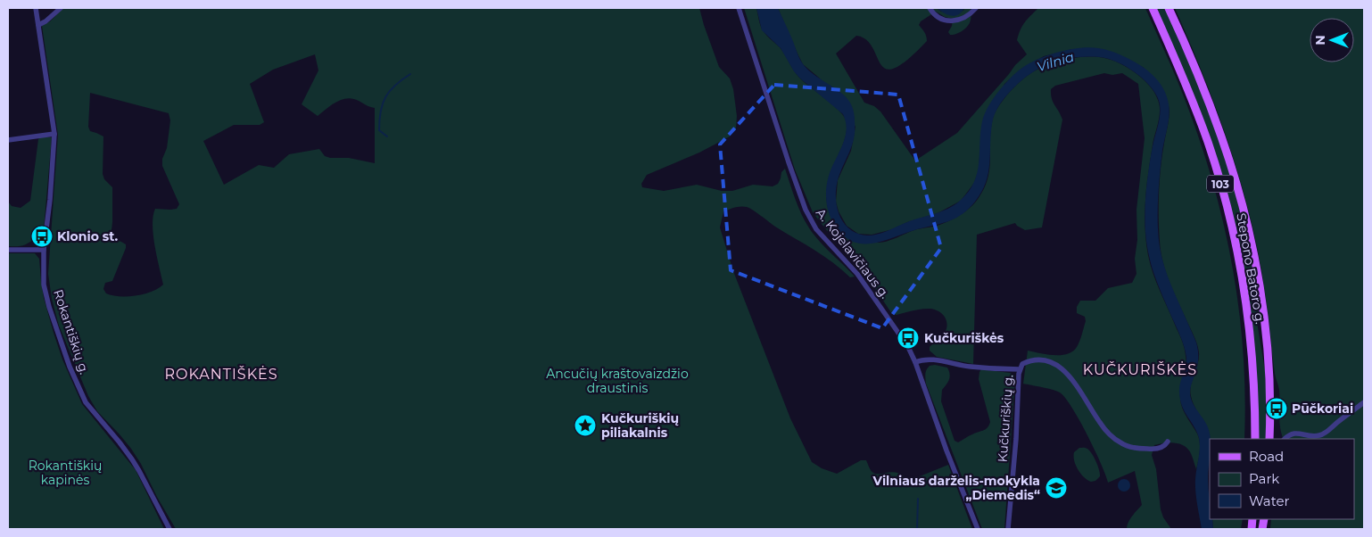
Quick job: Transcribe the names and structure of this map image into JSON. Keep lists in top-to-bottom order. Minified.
{"streets":{"main road":["103","Stepono Batoro g."],"street":["A. Kojelavičiaus g.","Rokantiškių g.","Kučkuriškių g."]},"districts":["KUČKURIŠKĖS","ROKANTIŠKĖS"],"water":["Vilnia"],"parks":["Ancučių kraštovaizdžio draustinis","Rokantiškių kapinės"],"places":{"bus stop":["Klonio st.","Kučkuriškės","Pūčkoriai"],"place":["Kučkuriškių piliakalnis"],"school or university":["Vilniaus darželis-mokykla „Diemedis“"]},"legend":["Road","Park","Water"],"north":"left"}
